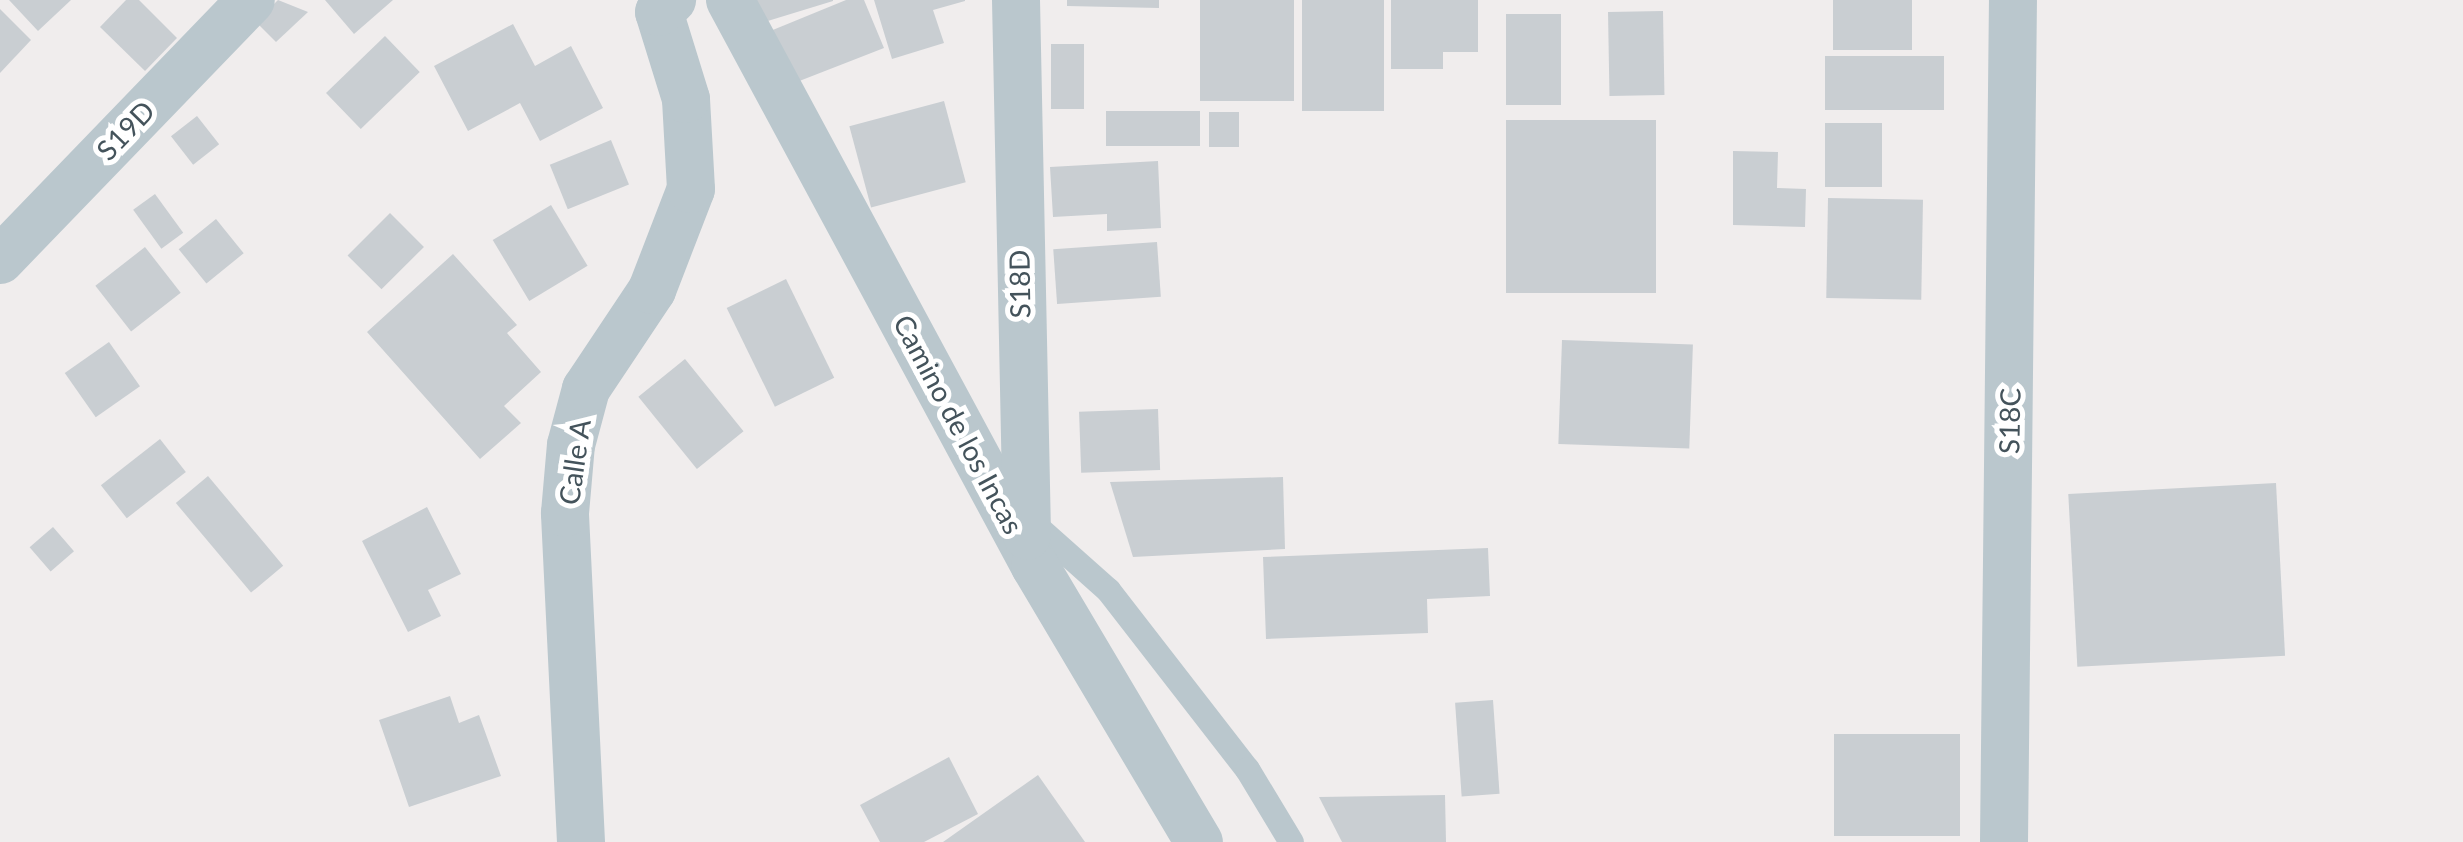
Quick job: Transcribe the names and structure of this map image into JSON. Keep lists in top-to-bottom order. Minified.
{"streets":{"street":["S19D","S18D","S18C","Camino de los Incas","Calle A"]},"crossings":[["S18D","Camino de los Incas"]]}
